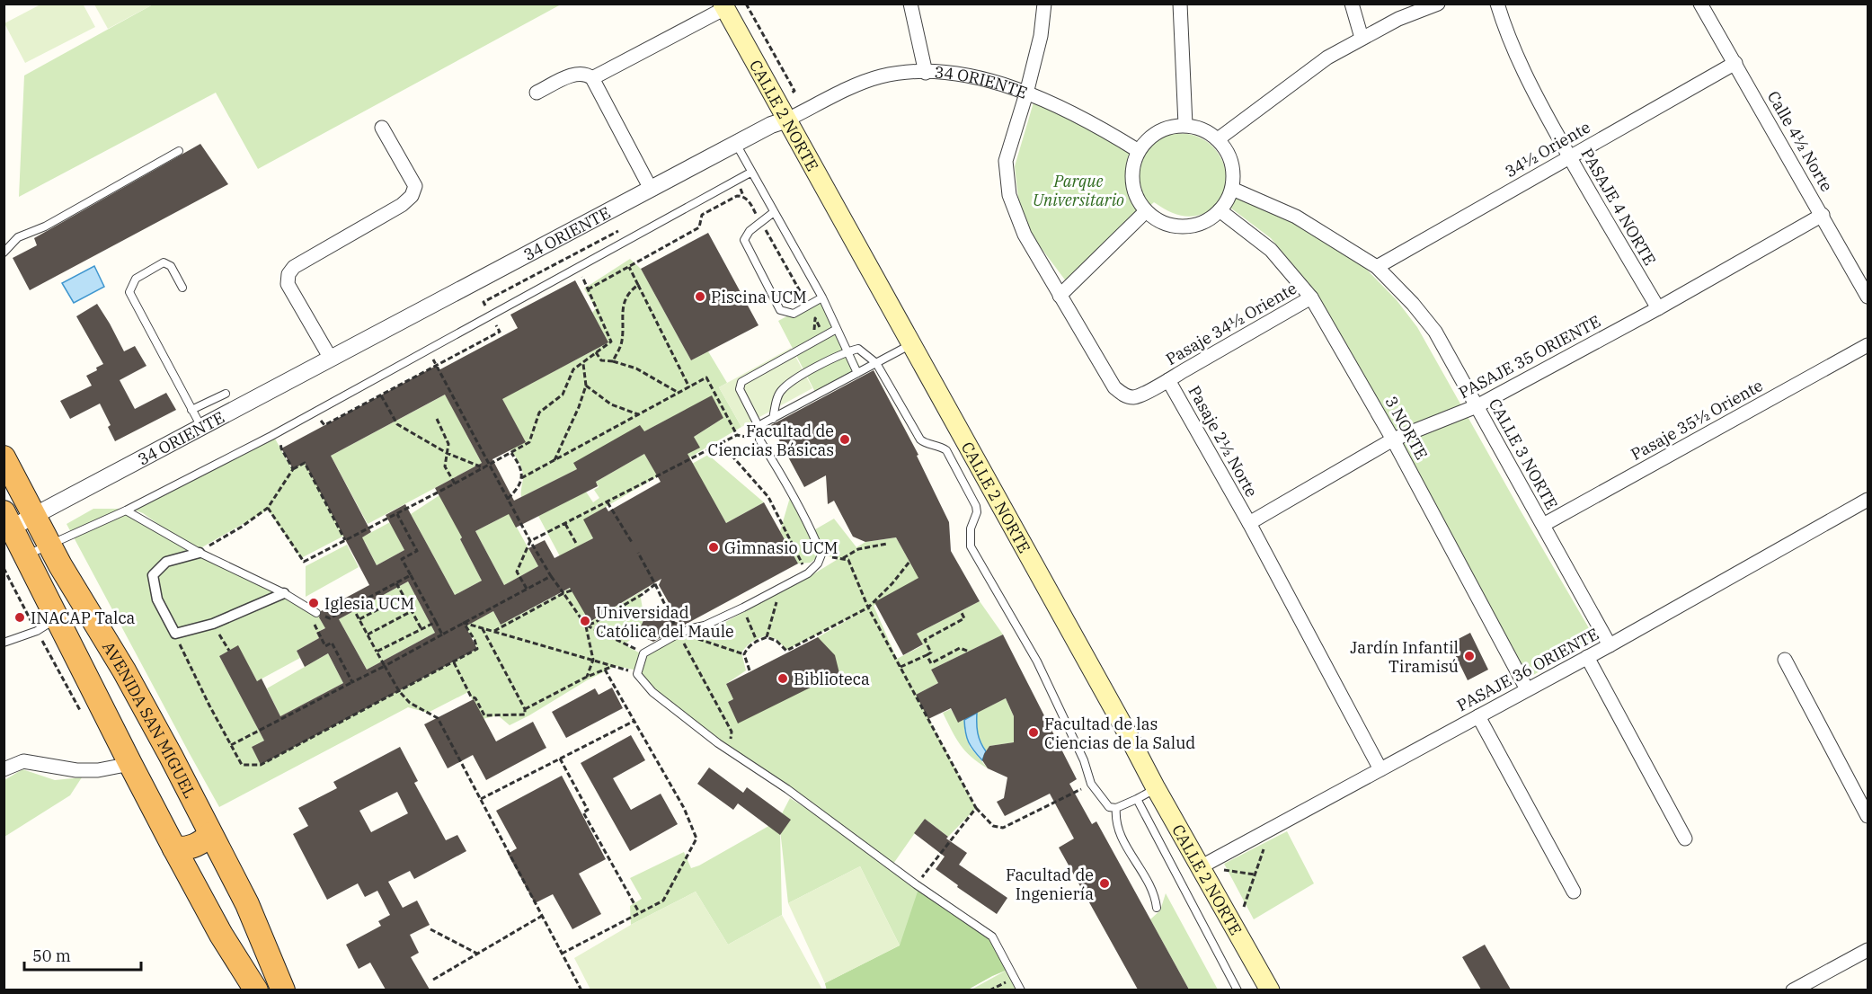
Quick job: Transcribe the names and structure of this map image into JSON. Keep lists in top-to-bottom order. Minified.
{"streets":{"highway":["AVENIDA SAN MIGUEL"],"main road":["CALLE 2 NORTE"],"street":["34 ORIENTE","Calle 4½ Norte","34½ Oriente","PASAJE 4 NORTE","Pasaje 34½ Oriente","PASAJE 35 ORIENTE","Pasaje 35½ Oriente","3 NORTE","Pasaje 2½ Norte","CALLE 3 NORTE","PASAJE 36 ORIENTE"]},"crossings":[["34 ORIENTE","CALLE 2 NORTE"],["34 ORIENTE","3 NORTE"],["34 ORIENTE","Pasaje 2½ Norte"],["34 ORIENTE","CALLE 3 NORTE"],["34 ORIENTE","AVENIDA SAN MIGUEL"],["CALLE 2 NORTE","PASAJE 36 ORIENTE"],["Calle 4½ Norte","34½ Oriente"],["Calle 4½ Norte","PASAJE 35 ORIENTE"],["34½ Oriente","PASAJE 4 NORTE"],["34½ Oriente","CALLE 3 NORTE"],["PASAJE 4 NORTE","PASAJE 35 ORIENTE"],["Pasaje 34½ Oriente","3 NORTE"],["Pasaje 34½ Oriente","Pasaje 2½ Norte"],["PASAJE 35 ORIENTE","3 NORTE"],["PASAJE 35 ORIENTE","Pasaje 2½ Norte"],["PASAJE 35 ORIENTE","CALLE 3 NORTE"],["Pasaje 35½ Oriente","CALLE 3 NORTE"],["3 NORTE","CALLE 3 NORTE"],["3 NORTE","PASAJE 36 ORIENTE"],["Pasaje 2½ Norte","PASAJE 36 ORIENTE"],["CALLE 3 NORTE","PASAJE 36 ORIENTE"]],"parks":["Parque Universitario"],"places":["Piscina UCM","Facultad de Ciencias Básicas","Gimnasio UCM","Iglesia UCM","INACAP Talca","Universidad Católica del Maule","Jardín Infantil Tiramisú","Biblioteca","Facultad de las Ciencias de la Salud","Facultad de Ingeniería"],"scale_bar":"50 m"}
